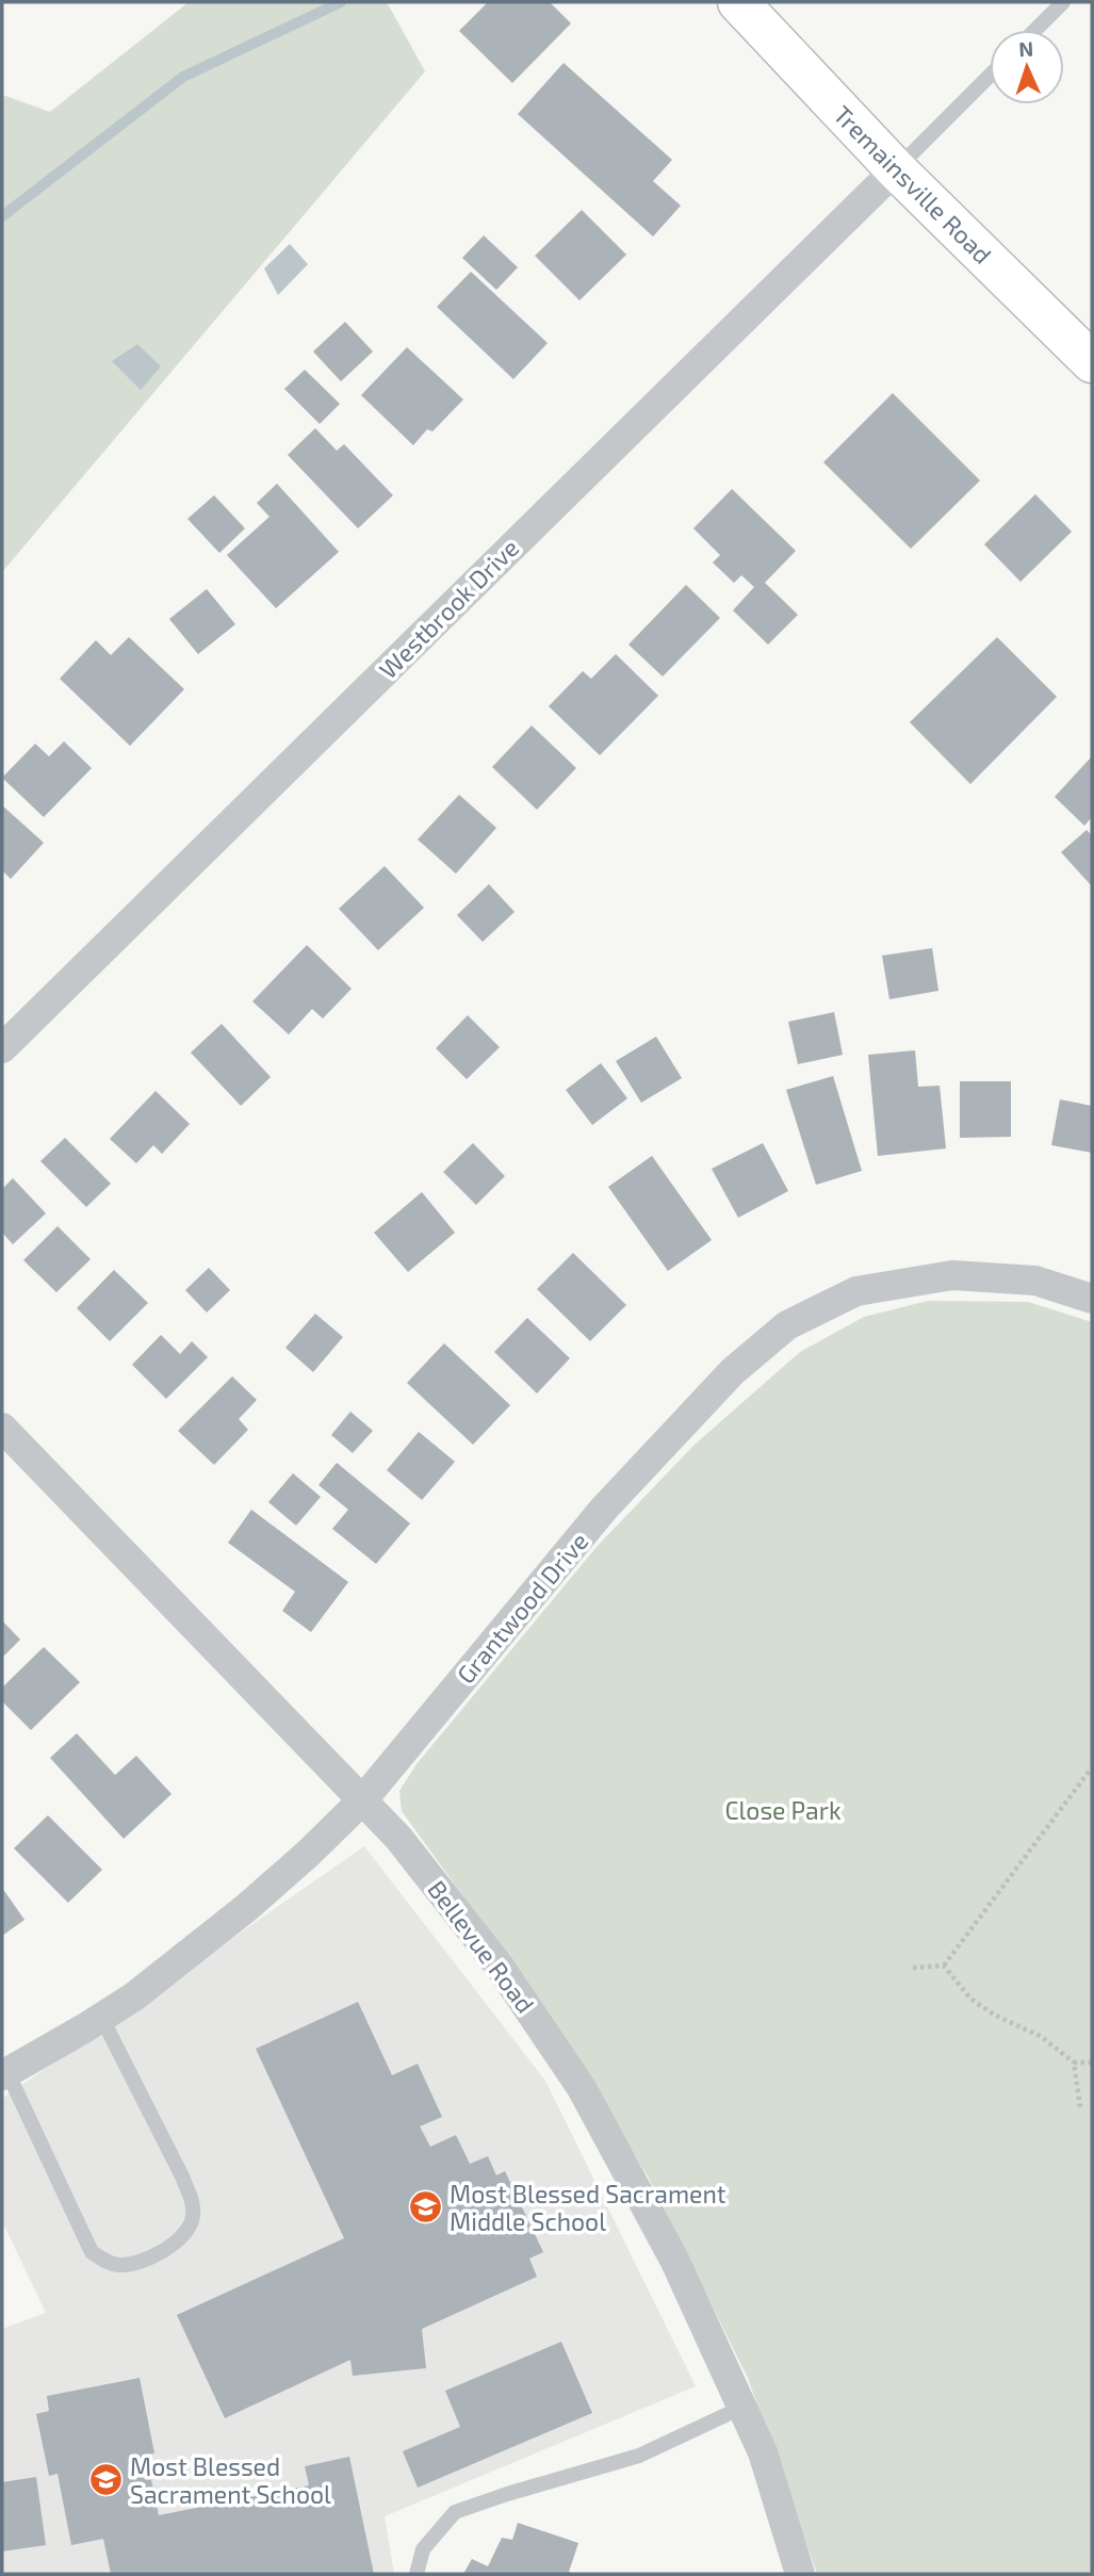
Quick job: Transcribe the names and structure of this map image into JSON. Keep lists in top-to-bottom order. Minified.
{"streets":{"street":["Tremainsville Road","Westbrook Drive","Grantwood Drive","Bellevue Road"]},"crossings":[["Tremainsville Road","Westbrook Drive"],["Grantwood Drive","Bellevue Road"]],"parks":["Close Park"],"places":{"school or university":["Most Blessed Sacrament Middle School","Most Blessed Sacrament School"]},"north":"top"}
